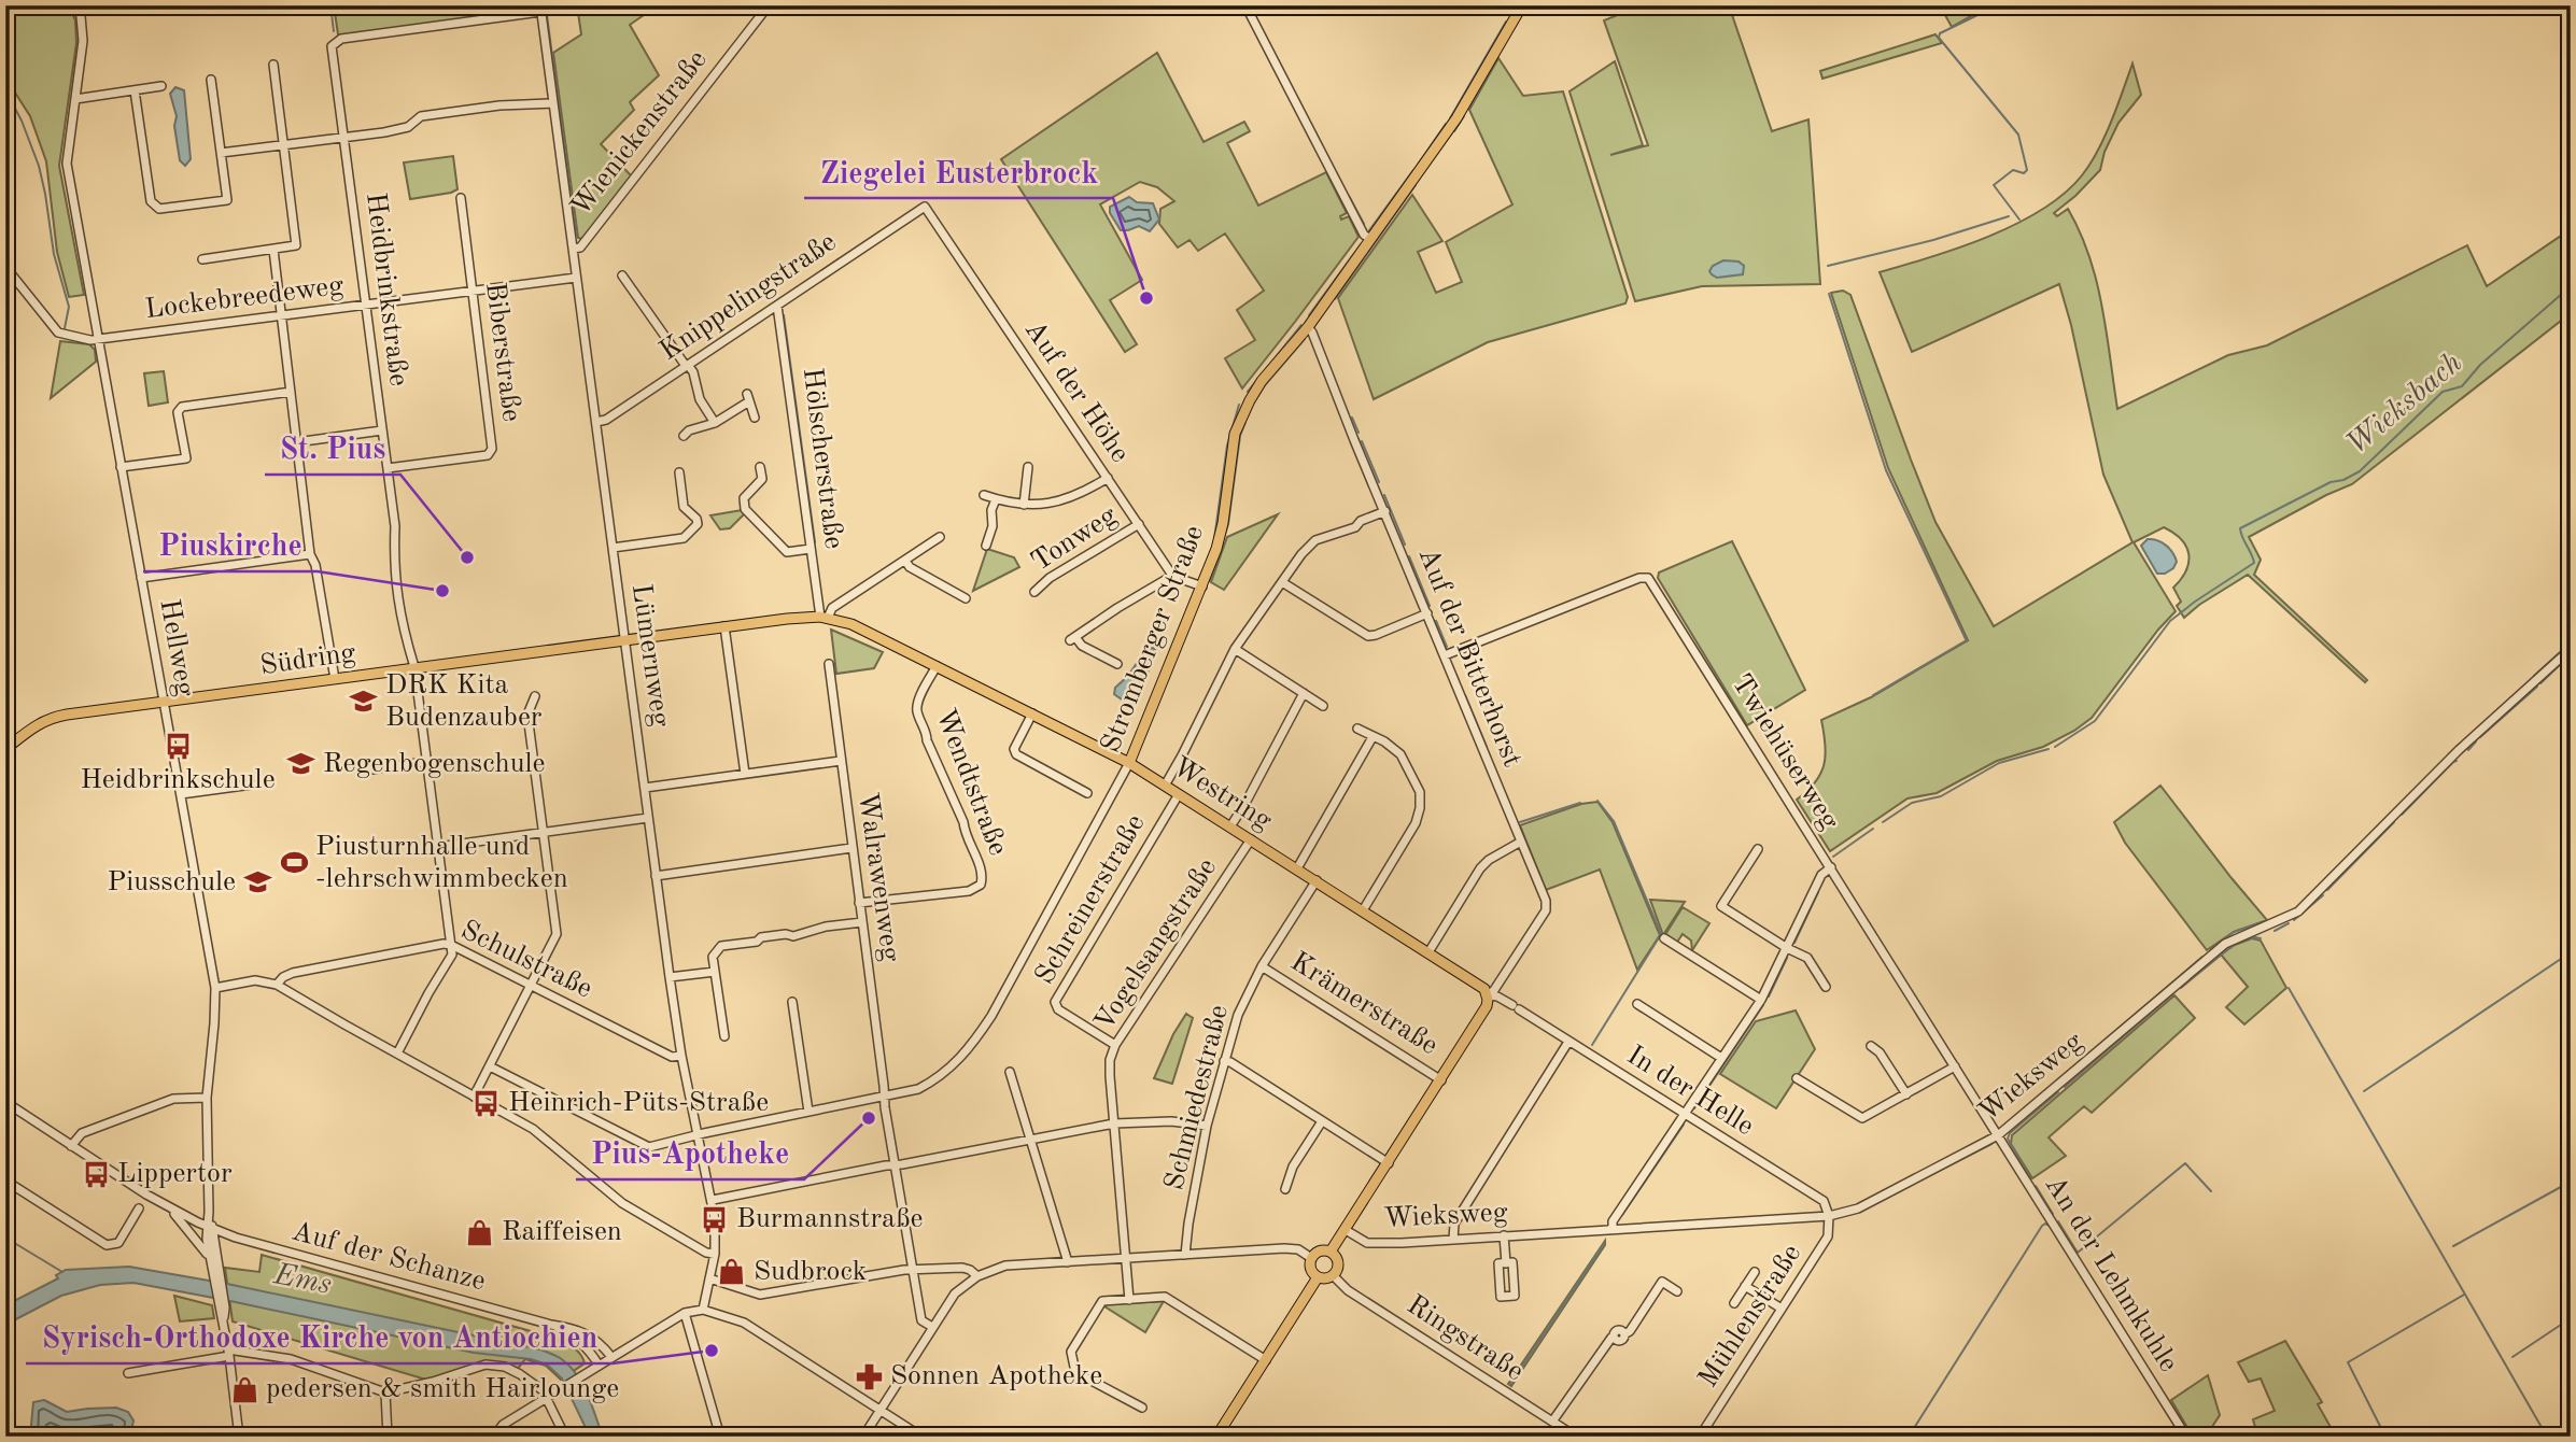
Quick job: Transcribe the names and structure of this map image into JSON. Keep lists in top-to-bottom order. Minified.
{"streets":{"main road":["Stromberger Straße","Südring","Westring"],"street":["Wienickenstraße","Heidbrinkstraße","Knippelingstraße","Lockebreedeweg","Biberstraße","Auf der Höhe","Hölscherstraße","Tonweg","Hellweg","Lümernweg","Auf der Bitterhorst","Twiehüserweg","Wendtstraße","Walrawenweg","Schreinerstraße","Vogelsangstraße","Schulstraße","Krämerstraße","Wieksweg","In der Helle","Schmiedestraße","Auf der Schanze","An der Lehmkuhle","Mühlenstraße","Ringstraße"]},"crossings":[["Wienickenstraße","Lümernweg"],["Heidbrinkstraße","Lockebreedeweg"],["Heidbrinkstraße","Biberstraße"],["Heidbrinkstraße","Lümernweg"],["Heidbrinkstraße","Südring"],["Heidbrinkstraße","Schulstraße"],["Knippelingstraße","Auf der Höhe"],["Knippelingstraße","Hölscherstraße"],["Knippelingstraße","Lümernweg"],["Lockebreedeweg","Biberstraße"],["Lockebreedeweg","Hellweg"],["Lockebreedeweg","Lümernweg"],["Auf der Höhe","Tonweg"],["Hölscherstraße","Westring"],["Stromberger Straße","Lümernweg"],["Stromberger Straße","Auf der Bitterhorst"],["Stromberger Straße","Westring"],["Stromberger Straße","Walrawenweg"],["Hellweg","Südring"],["Hellweg","Schulstraße"],["Hellweg","Auf der Schanze"],["Lümernweg","Südring"],["Lümernweg","Westring"],["Lümernweg","Schulstraße"],["Auf der Bitterhorst","Twiehüserweg"],["Auf der Bitterhorst","Westring"],["Auf der Bitterhorst","In der Helle"],["Südring","Westring"],["Twiehüserweg","Wieksweg"],["Twiehüserweg","An der Lehmkuhle"],["Wendtstraße","Westring"],["Wendtstraße","Walrawenweg"],["Westring","Schreinerstraße"],["Westring","Vogelsangstraße"],["Westring","In der Helle"],["Westring","Schmiedestraße"],["Schreinerstraße","Vogelsangstraße"],["Krämerstraße","Schmiedestraße"],["Wieksweg","In der Helle"],["Wieksweg","An der Lehmkuhle"],["Wieksweg","Mühlenstraße"],["In der Helle","Mühlenstraße"]],"water":["Wieksbach","Ems"],"places":{"other":["Ziegelei Eusterbrock","St. Pius","Piuskirche","Pius-Apotheke","Syrisch-Orthodoxe Kirche von Antiochien"],"school or university":["DRK Kita Budenzauber","Regenbogenschule","Piusschule"],"bus stop":["Heidbrinkschule","Heinrich-Püts-Straße","Lippertor","Burmannstraße"],"sports":["Piusturnhalle und -lehrschwimmbecken"],"shop":["Raiffeisen","Sudbrock","pedersen & smith Hairlounge"],"pharmacy":["Sonnen Apotheke"]}}
